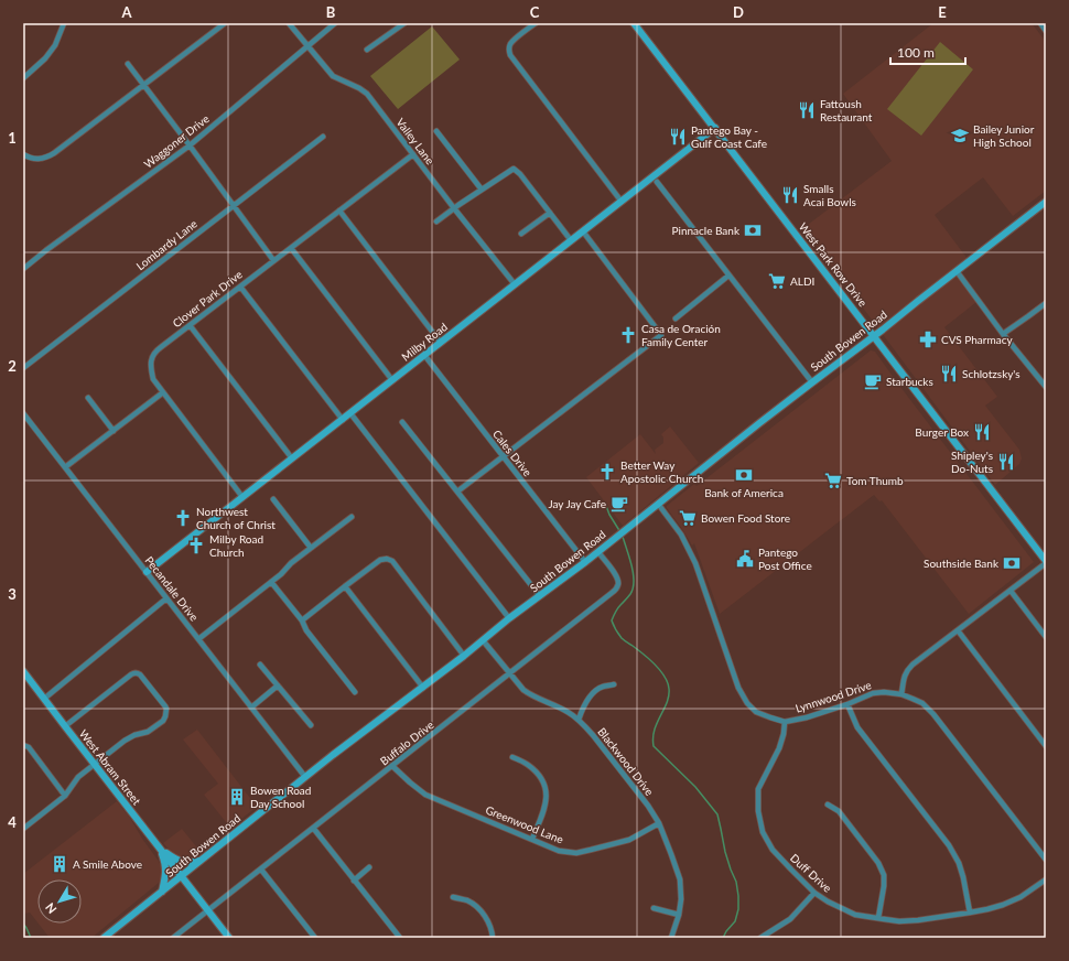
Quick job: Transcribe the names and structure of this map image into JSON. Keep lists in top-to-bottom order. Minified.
{"streets":{"main road":["West Park Row Drive","South Bowen Road","Milby Road","West Abram Street"],"street":["Waggoner Drive","Valley Lane","Lombardy Lane","Clover Park Drive","Cales Drive","Pecandale Drive","Lynnwood Drive","Buffalo Drive","Blackwood Drive","Greenwood Lane","Duff Drive"]},"crossings":[["Waggoner Drive","Valley Lane"],["Valley Lane","Clover Park Drive"],["Valley Lane","Milby Road"],["West Park Row Drive","South Bowen Road"],["West Park Row Drive","Milby Road"],["Clover Park Drive","Milby Road"],["South Bowen Road","Cales Drive"],["South Bowen Road","Pecandale Drive"],["South Bowen Road","Lynnwood Drive"],["South Bowen Road","Buffalo Drive"],["South Bowen Road","Blackwood Drive"],["South Bowen Road","West Abram Street"],["Milby Road","Cales Drive"],["Milby Road","Pecandale Drive"],["Lynnwood Drive","Duff Drive"],["Buffalo Drive","Blackwood Drive"],["Buffalo Drive","West Abram Street"],["Buffalo Drive","Greenwood Lane"],["Blackwood Drive","Greenwood Lane"]],"places":{"restaurant":["Fattoush Restaurant","Pantego Bay - Gulf Coast Cafe","Smalls Acai Bowls","Schlotzsky's","Burger Box","Shipley's Do-Nuts"],"school or university":["Bailey Junior High School"],"bank":["Pinnacle Bank","Bank of America","Southside Bank"],"supermarket":["ALDI","Tom Thumb","Bowen Food Store"],"church":["Casa de Oración Family Center","Better Way Apostolic Church","Northwest Church of Christ","Milby Road Church"],"pharmacy":["CVS Pharmacy"],"cafe":["Starbucks","Jay Jay Cafe"],"public building":["Pantego Post Office"],"building":["Bowen Road Day School","A Smile Above"]},"scale_bar":"100 m","north":"bottom left","grid":{"columns":["A","B","C","D","E"],"rows":["1","2","3","4"]}}
